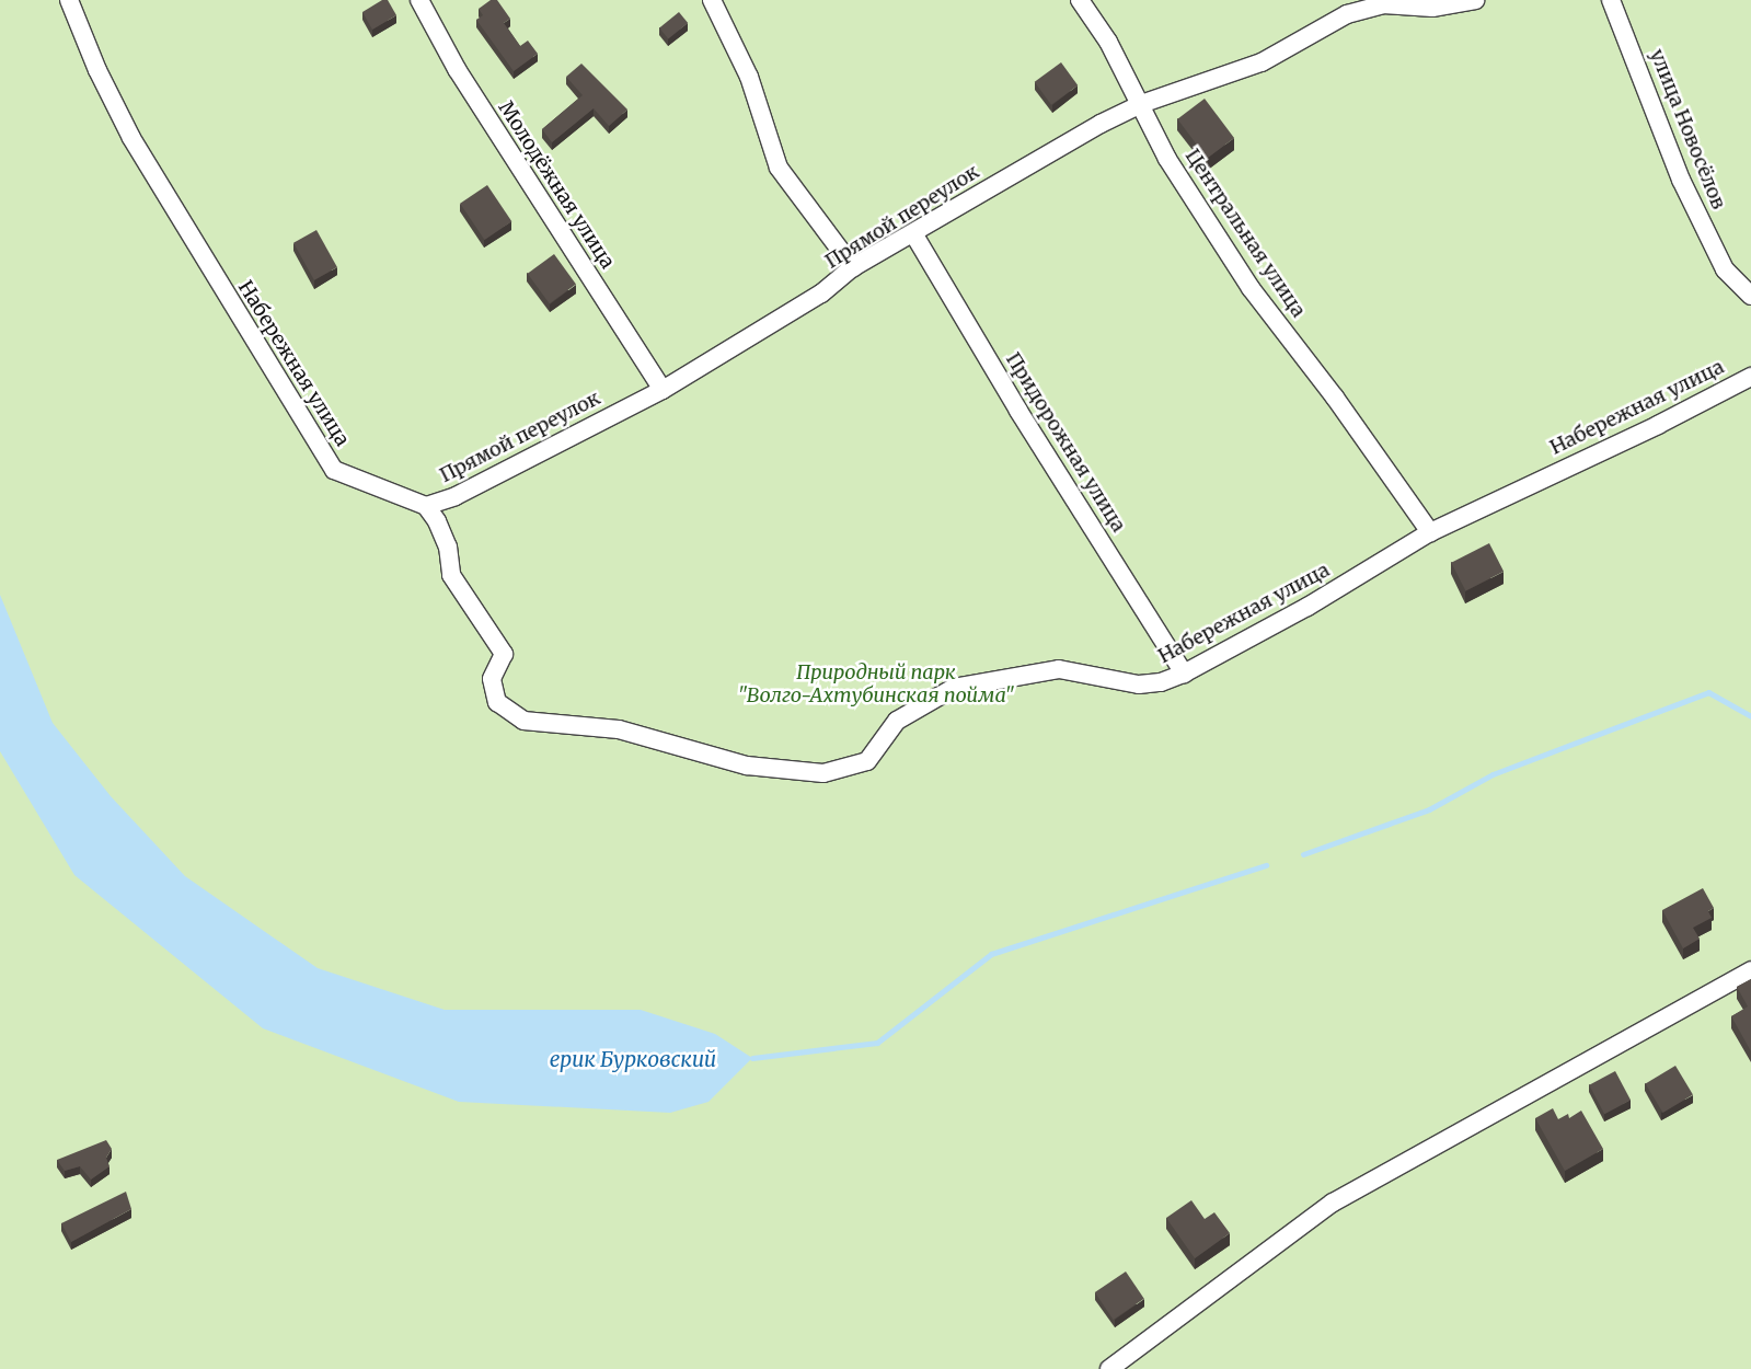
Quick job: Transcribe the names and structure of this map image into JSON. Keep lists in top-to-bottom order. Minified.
{"streets":{"street":["улица Новосёлов","Молодёжная улица","Прямой переулок","Центральная улица","Набережная улица","Придорожная улица"]},"crossings":[["Молодёжная улица","Прямой переулок"],["Прямой переулок","Центральная улица"],["Прямой переулок","Набережная улица"],["Прямой переулок","Придорожная улица"],["Центральная улица","Набережная улица"],["Набережная улица","Придорожная улица"]],"water":["ерик Бурковский"],"parks":["Природный парк \"Волго-Ахтубинская пойма\""]}
